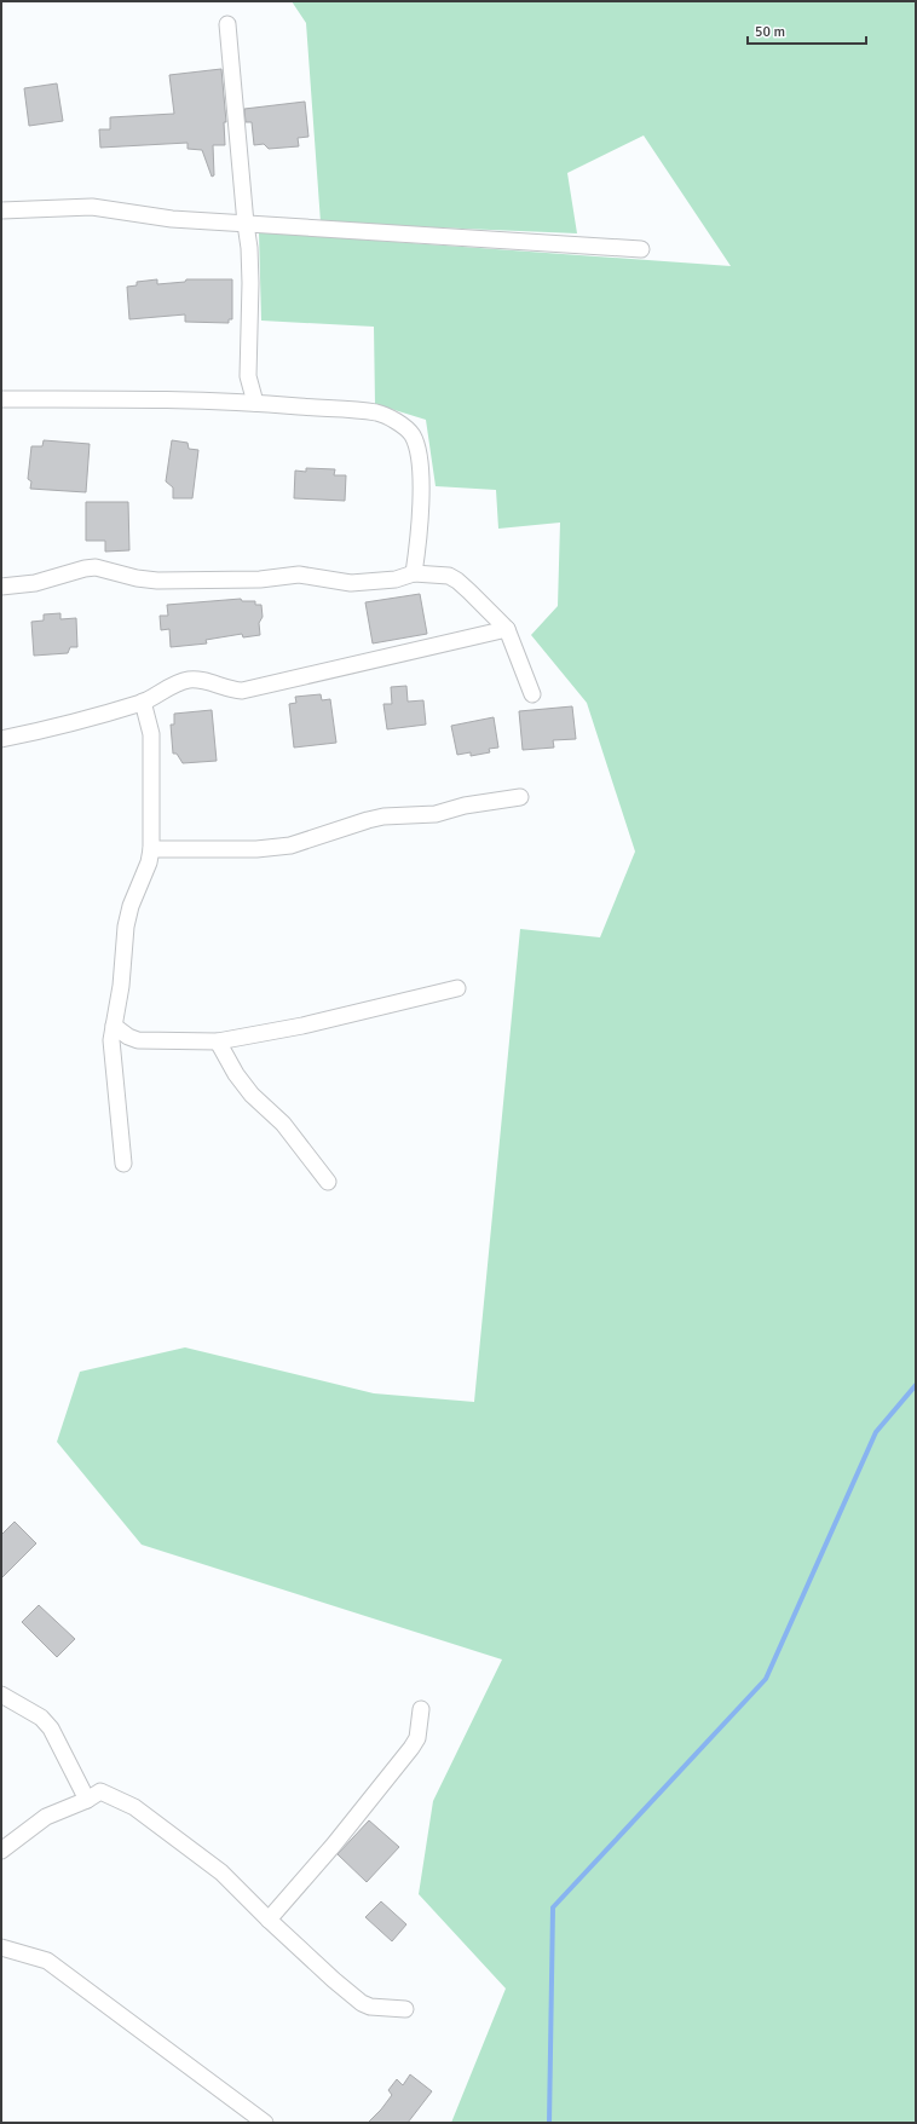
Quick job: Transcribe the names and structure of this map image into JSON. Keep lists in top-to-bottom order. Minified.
{"scale_bar":"50 m"}
